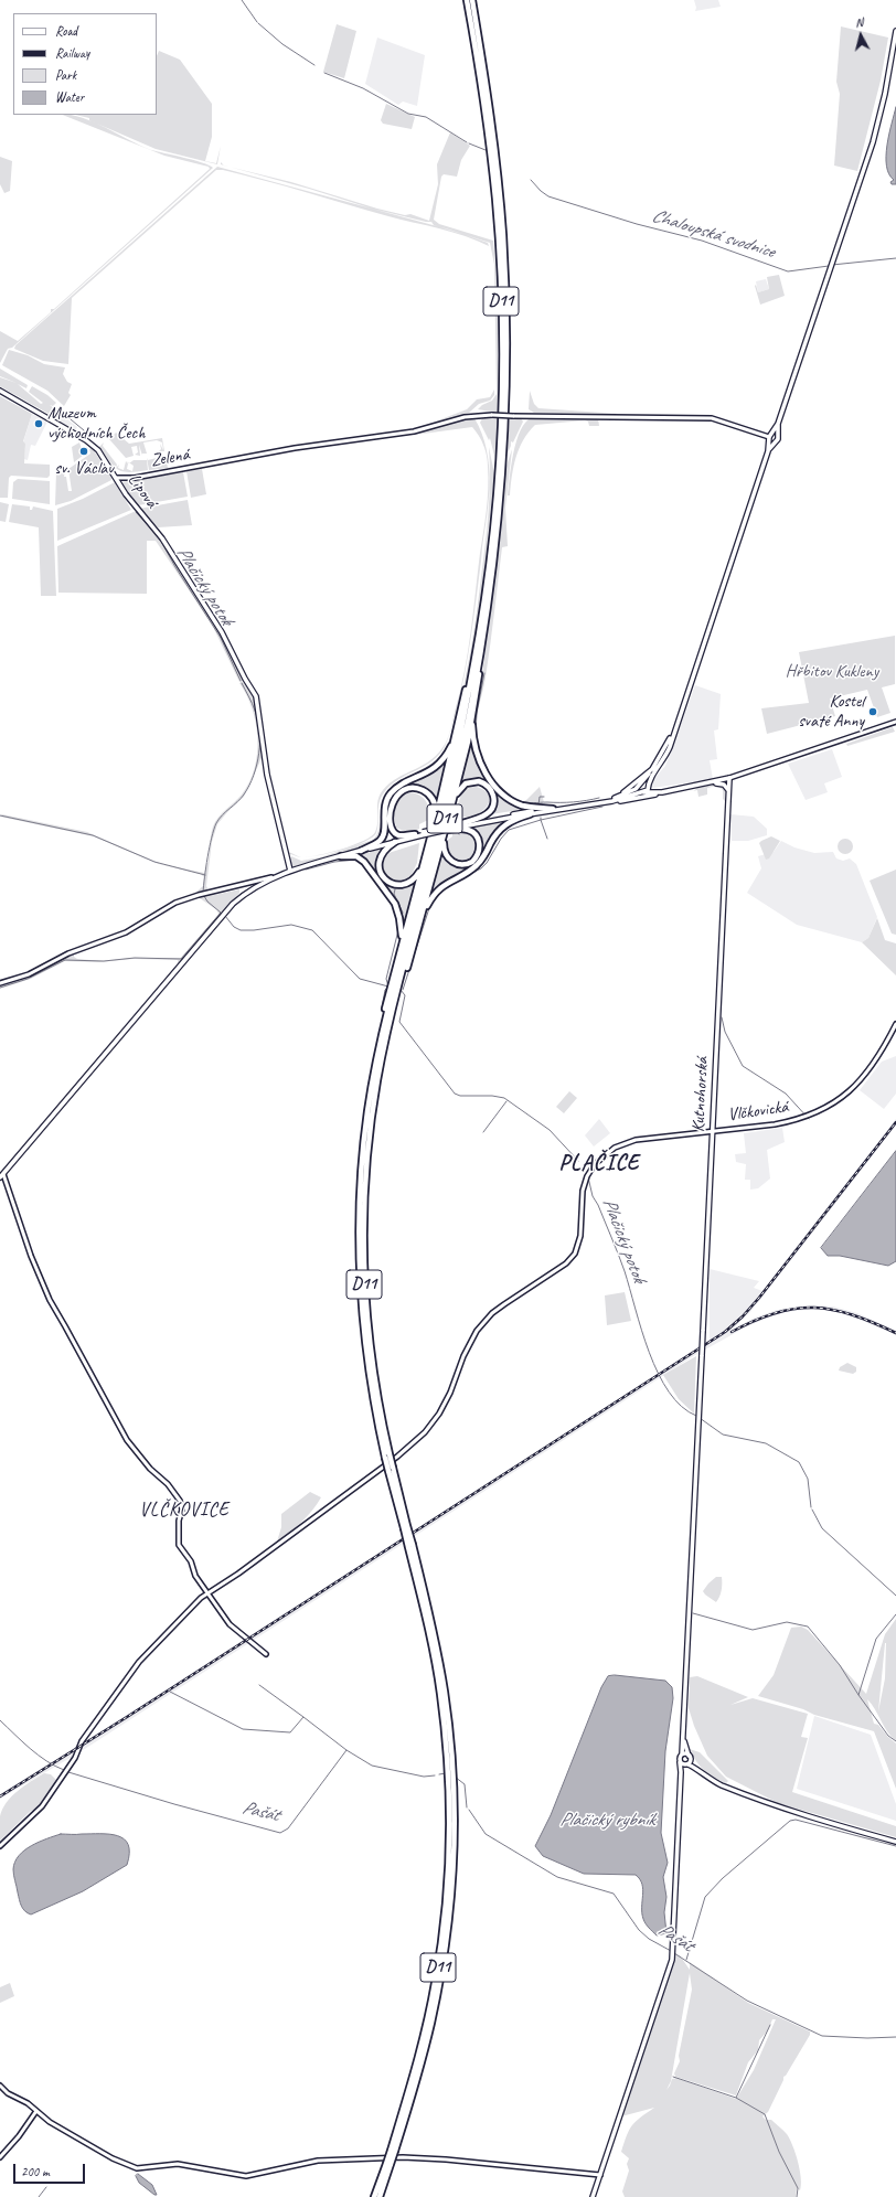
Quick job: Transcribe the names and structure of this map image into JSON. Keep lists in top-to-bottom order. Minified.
{"streets":{"highway":["D11"],"main road":["Lipová","Kutnohorská"],"street":["Zelená","Vlčkovická"]},"crossings":[["Zelená","Lipová"],["Kutnohorská","Vlčkovická"]],"districts":["PLAČICE","VLČKOVICE"],"water":["Chaloupská svodnice","Plačický potok","Pašát","Plačický rybník"],"parks":["Hřbitov Kukleny"],"places":["Muzeum východních Čech","sv. Václav","Kostel svaté Anny"],"legend":["Road","Railway","Park","Water"],"scale_bar":"200 m","north":"top"}
